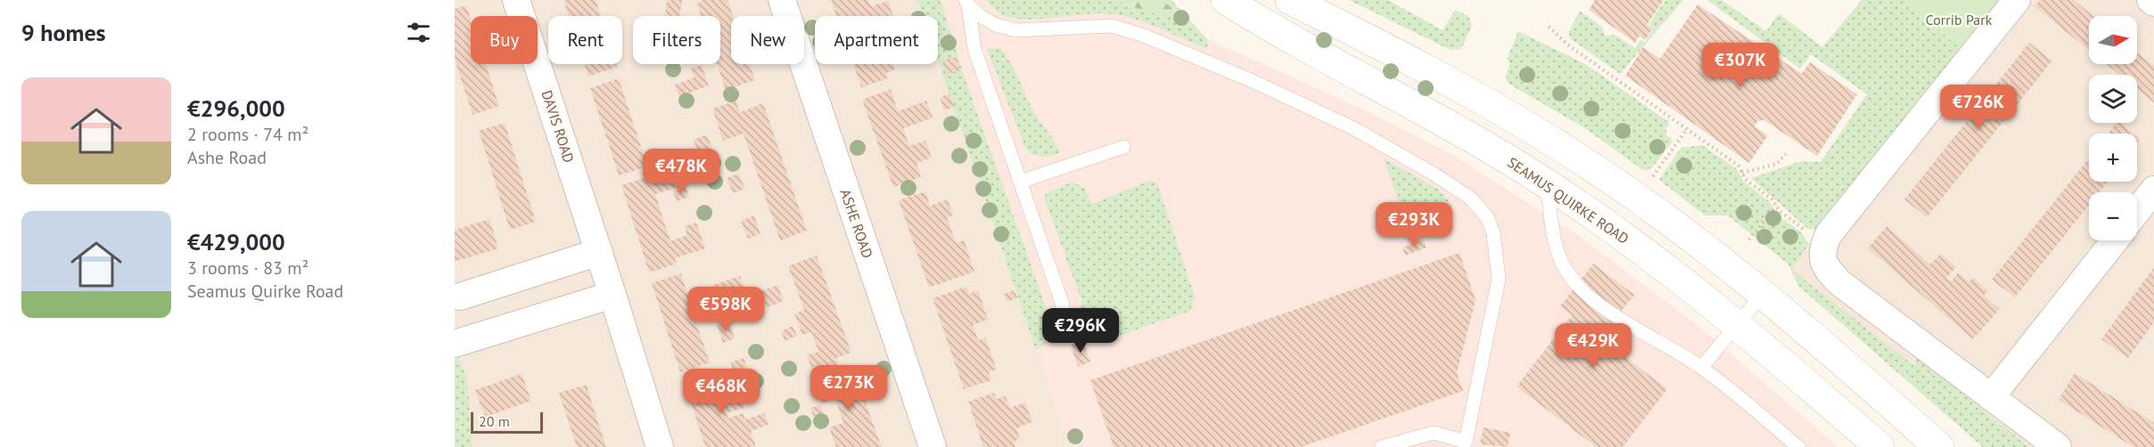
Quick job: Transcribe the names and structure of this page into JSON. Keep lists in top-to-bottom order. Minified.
{"streets":{"main road":["SEAMUS QUIRKE ROAD"],"street":["DAVIS ROAD","ASHE ROAD"]},"parks":["Corrib Park"],"scale_bar":"20 m","north":"right","page":{"heading":"9 homes","map_buttons":["+","−"],"chip":["Buy","Rent","Filters","New","Apartment"],"price":["€307K","€726K","€478K","€293K","€598K","€296K","€429K","€273K","€468K"],"list":[{"name":"€296,000","note":"2 rooms · 74 m² · Ashe Road"},{"name":"€429,000","note":"3 rooms · 83 m² · Seamus Quirke Road"}],"scale":"20 m"}}
